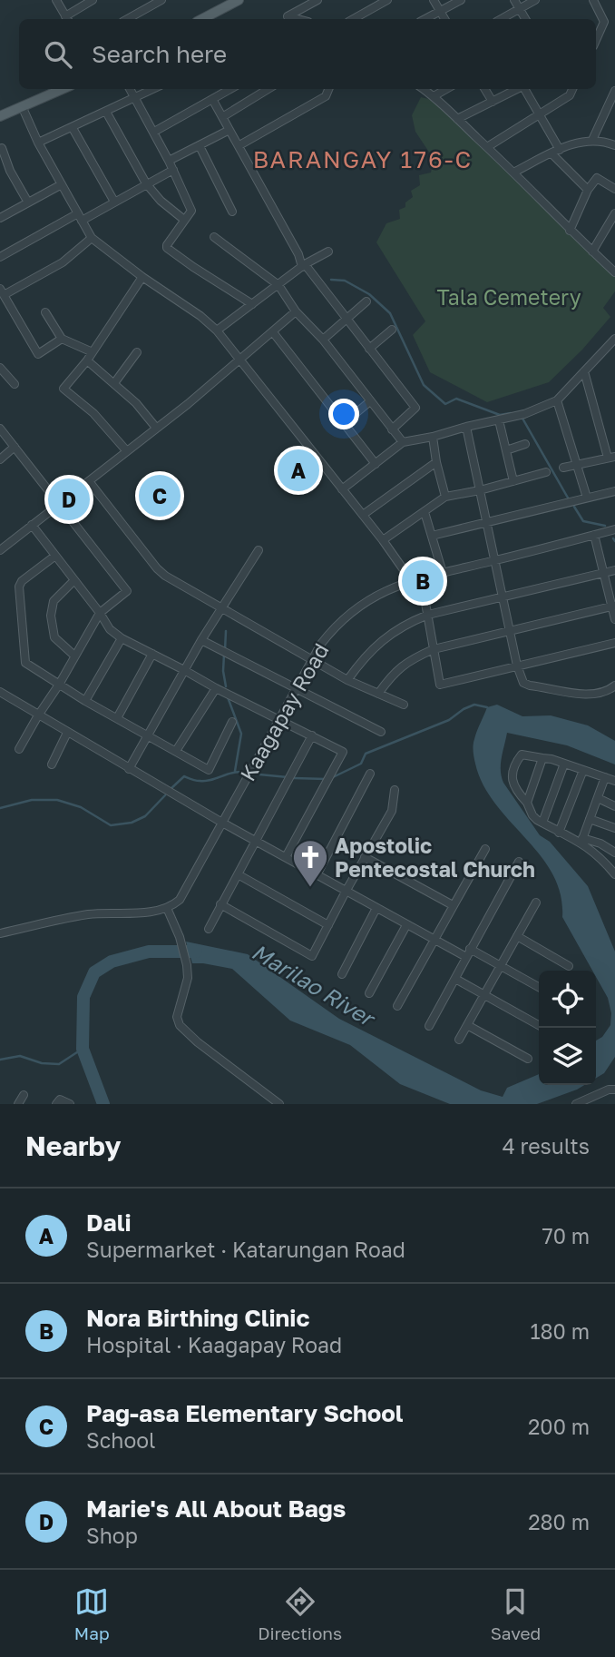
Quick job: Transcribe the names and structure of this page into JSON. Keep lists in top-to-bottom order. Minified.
{"streets":{"street":["Kaagapay Road"]},"districts":["BARANGAY 176-C"],"water":["Marilao River"],"parks":["Tala Cemetery"],"places":{"church":["Apostolic Pentecostal Church"]},"page":{"search":"Search here","pins":["A","C","D","B"],"heading":["Nearby","4 results"],"list":[{"mark":"A","name":"Dali","note":"Supermarket · Katarungan Road","value":"70 m"},{"mark":"B","name":"Nora Birthing Clinic","note":"Hospital · Kaagapay Road","value":"180 m"},{"mark":"C","name":"Pag-asa Elementary School","note":"School","value":"200 m"},{"mark":"D","name":"Marie's All About Bags","note":"Shop","value":"280 m"}],"nav":["Map","Directions","Saved"]}}
